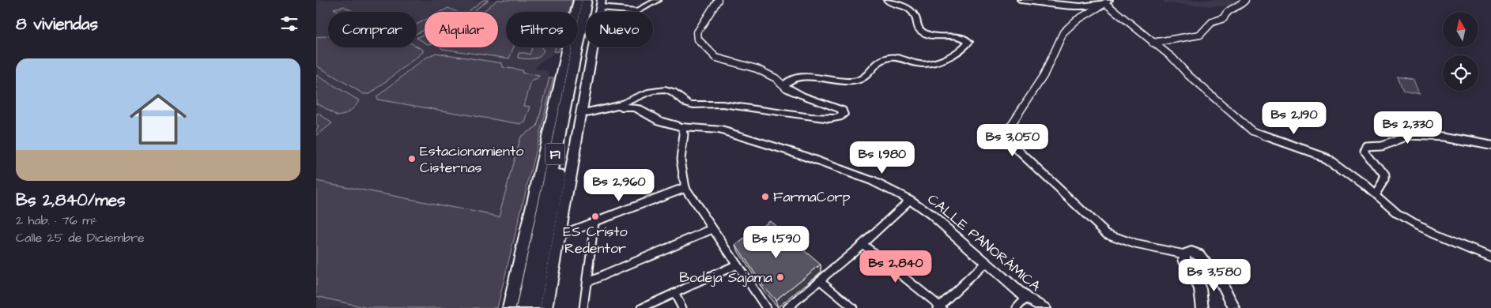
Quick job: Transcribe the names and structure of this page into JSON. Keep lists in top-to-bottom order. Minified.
{"streets":{"highway":["F1"],"street":["CALLE PANORÁMICA"]},"places":["Estacionamiento Cisternas","FarmaCorp","ES Cristo Redentor","Bodeja Sajama"],"north":"top","page":{"heading":"8 viviendas","chip":["Comprar","Alquilar","Filtros","Nuevo"],"list":[{"name":"Bs 2,840/mes","note":"2 hab. · 76 m² · Calle 25 de Diciembre"}],"price":["Bs 2,190","Bs 2,330","Bs 3,050","Bs 1,980","Bs 2,960","Bs 1,590","Bs 2,840","Bs 3,580"]}}
